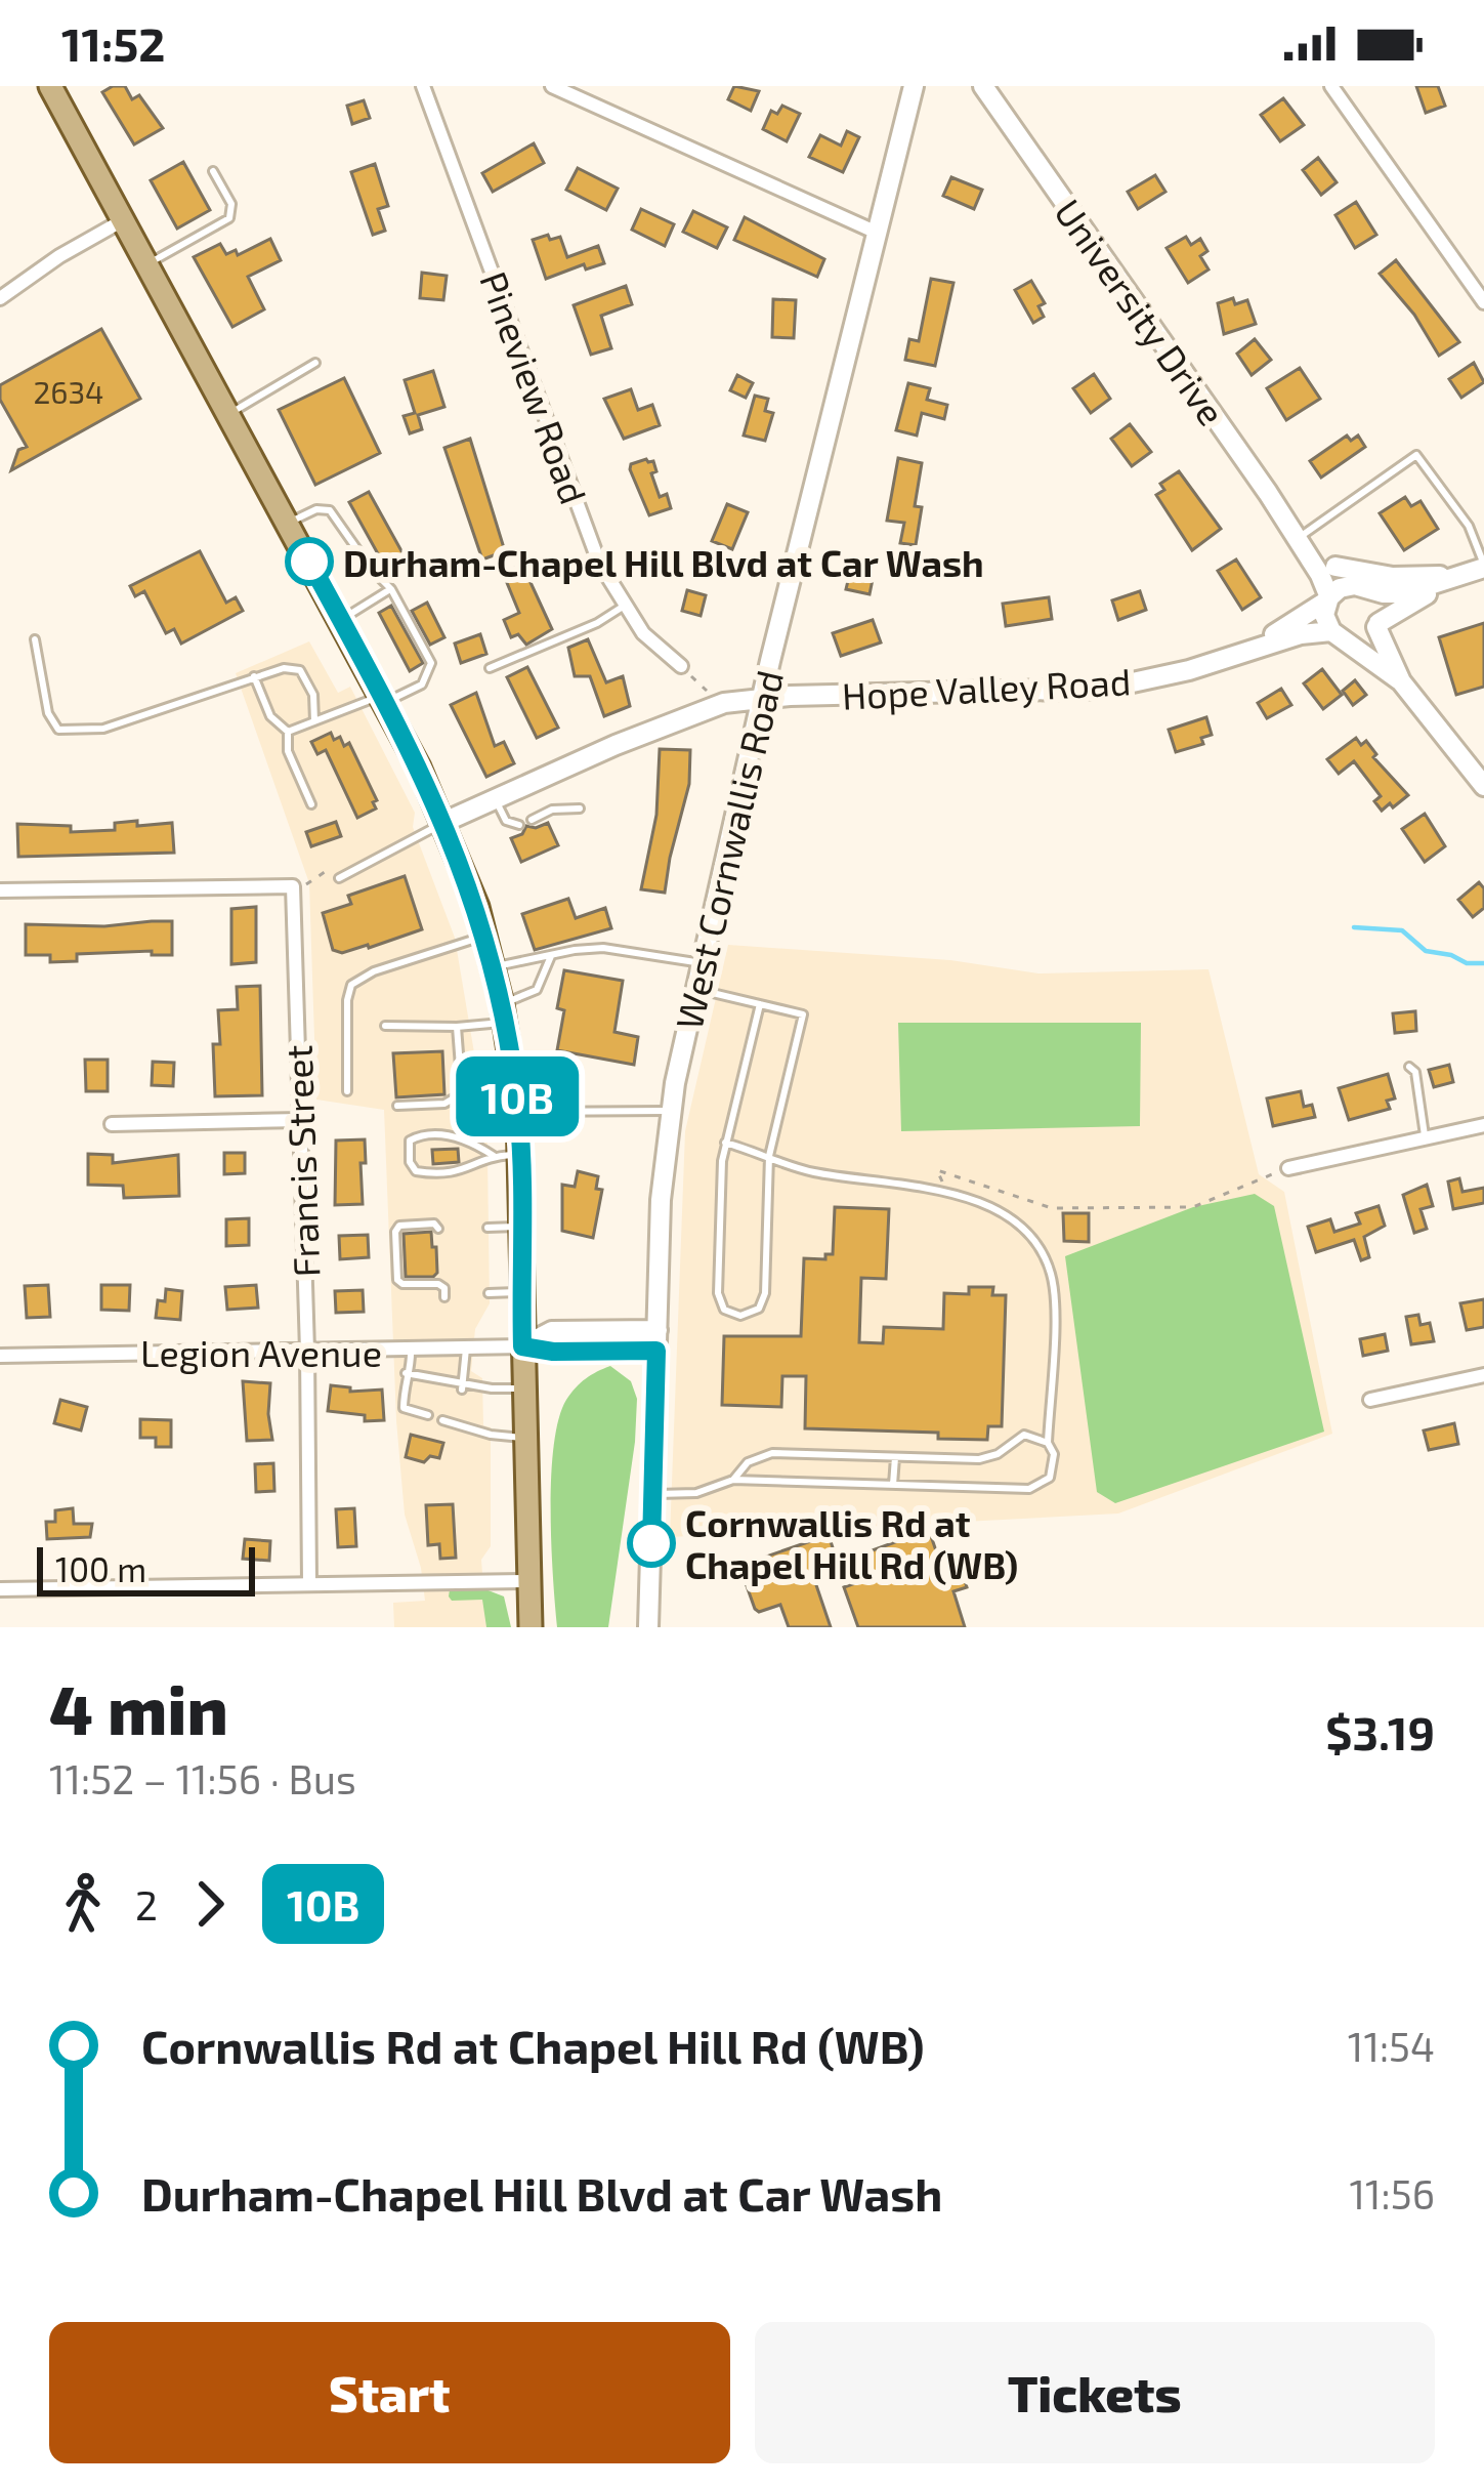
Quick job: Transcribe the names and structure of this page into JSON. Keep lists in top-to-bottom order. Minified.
{"streets":{"street":["University Drive","Pineview Road","Hope Valley Road","West Cornwallis Road","Francis Street","Legion Avenue"]},"crossings":[["University Drive","Hope Valley Road"],["Hope Valley Road","West Cornwallis Road"],["West Cornwallis Road","Legion Avenue"],["Francis Street","Legion Avenue"]],"places":["Durham-Chapel Hill Blvd at Car Wash","Cornwallis Rd at Chapel Hill Rd (WB)"],"lines":["bus line 10B"],"house_numbers":["2634"],"scale_bar":"100 m","page":{"status":"11:52","on_map":"10B","scale":"100 m","heading":["4 min","11:52 – 11:56 · Bus","$3.19"],"legs":["2","10B"],"list":[{"name":"Cornwallis Rd at Chapel Hill Rd (WB)","value":"11:54"},{"name":"Durham-Chapel Hill Blvd at Car Wash","value":"11:56"}],"buttons":["Start","Tickets"]}}
